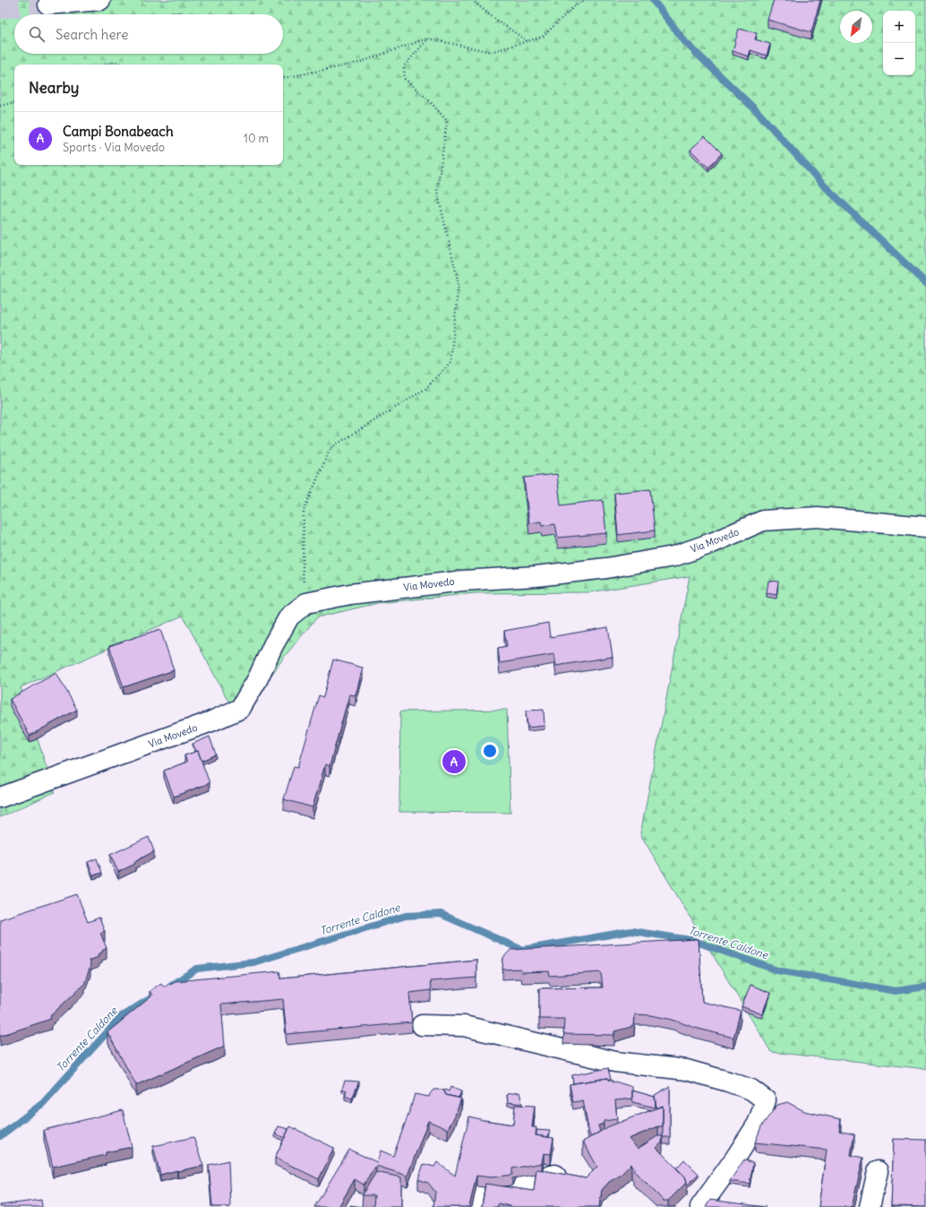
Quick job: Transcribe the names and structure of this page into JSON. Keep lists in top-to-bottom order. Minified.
{"streets":{"main road":["Via Movedo"]},"water":["Torrente Caldone"],"north":"bottom left","page":{"map_buttons":["+","−"],"search":"Search here","heading":"Nearby","list":[{"mark":"A","name":"Campi Bonabeach","note":"Sports · Via Movedo","value":"10 m"}],"pins":"A"}}
